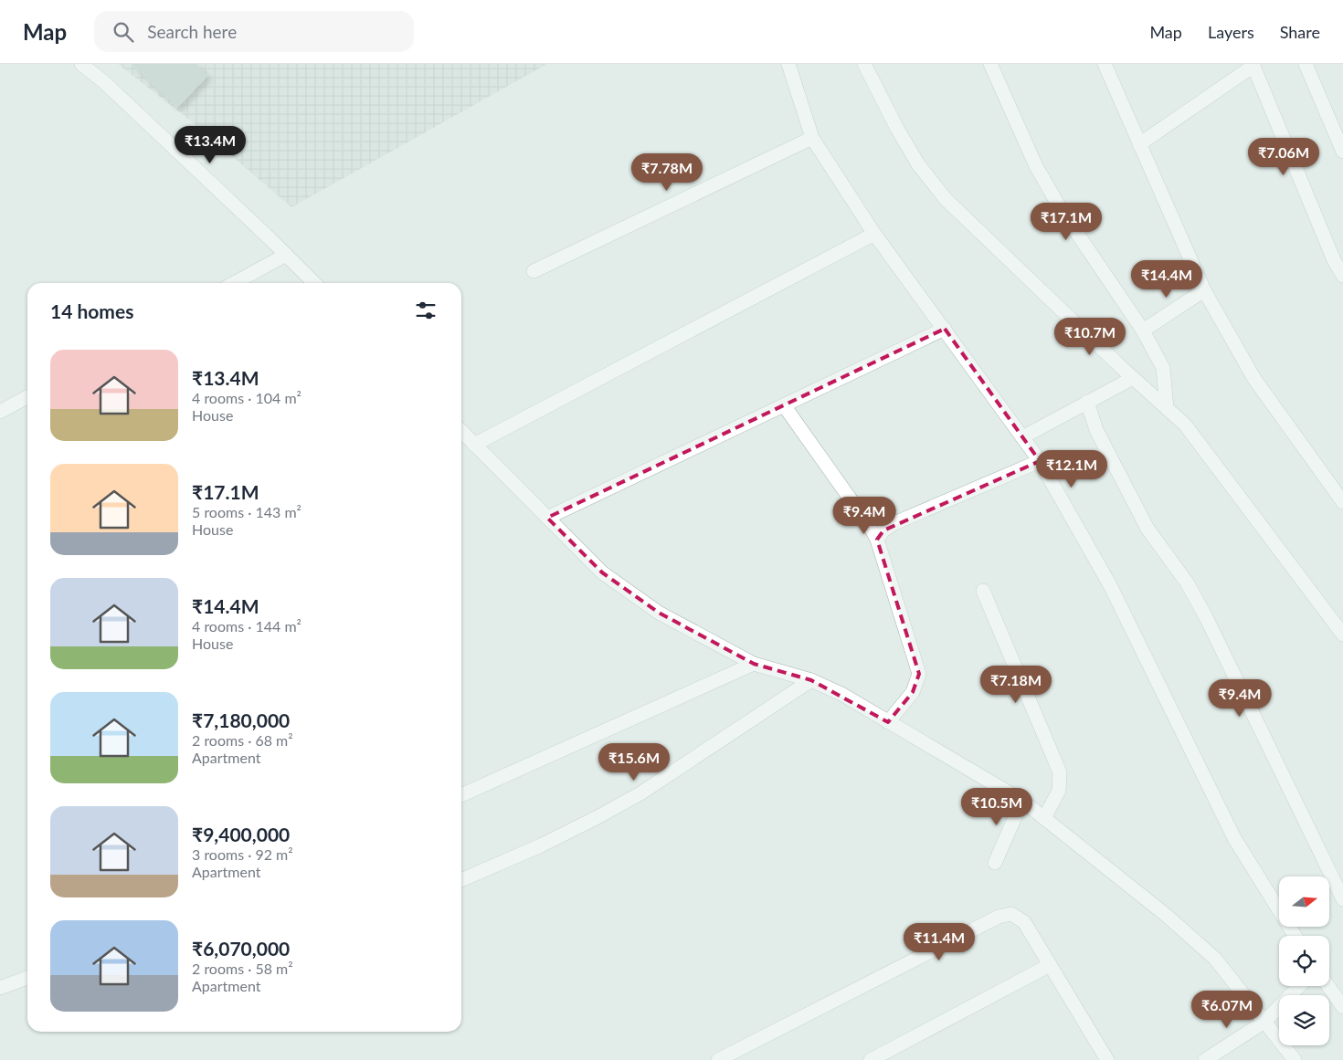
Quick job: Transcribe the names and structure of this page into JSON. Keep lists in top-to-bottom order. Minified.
{"north":"right","page":{"header":"Map","search":"Search here","nav":["Map","Layers","Share"],"price":["₹13.4M","₹7.06M","₹7.78M","₹17.1M","₹14.4M","₹10.7M","₹12.1M","₹9.4M","₹7.18M","₹9.4M","₹15.6M","₹10.5M","₹11.4M","₹6.07M"],"heading":"14 homes","list":[{"name":"₹13.4M","note":"4 rooms · 104 m² · House"},{"name":"₹17.1M","note":"5 rooms · 143 m² · House"},{"name":"₹14.4M","note":"4 rooms · 144 m² · House"},{"name":"₹7,180,000","note":"2 rooms · 68 m² · Apartment"},{"name":"₹9,400,000","note":"3 rooms · 92 m² · Apartment"},{"name":"₹6,070,000","note":"2 rooms · 58 m² · Apartment"}]}}
